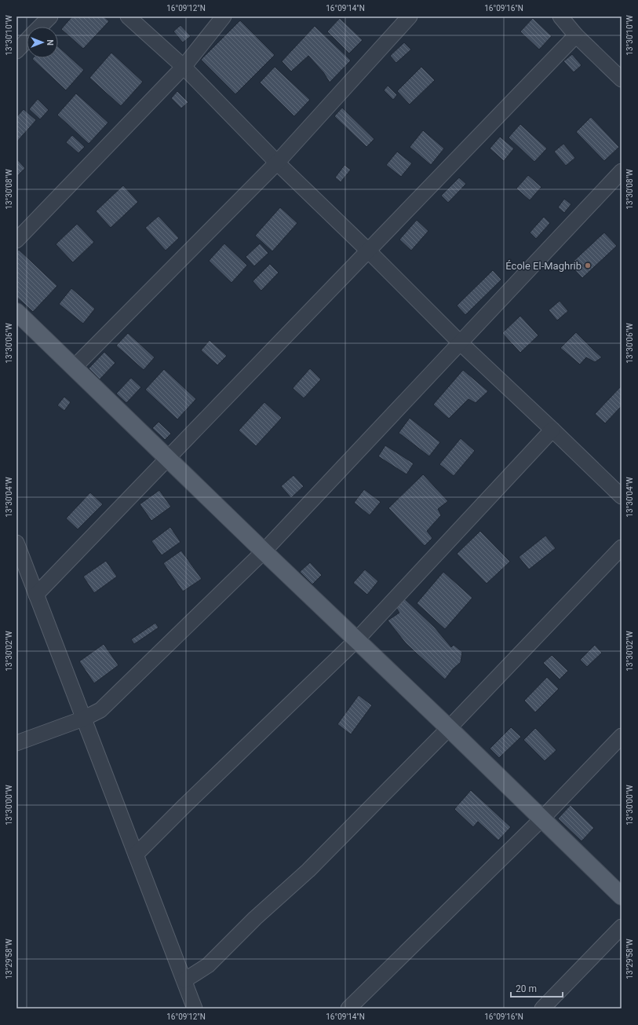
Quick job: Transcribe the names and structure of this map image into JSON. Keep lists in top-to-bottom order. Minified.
{"places":["École El-Maghrib"],"scale_bar":"20 m","north":"right","coordinates":["16°09'12\"N","16°09'14\"N","16°09'16\"N","13°30'10\"W","13°30'08\"W","13°30'06\"W","13°30'04\"W","13°30'02\"W","13°30'00\"W","13°29'58\"W"]}
